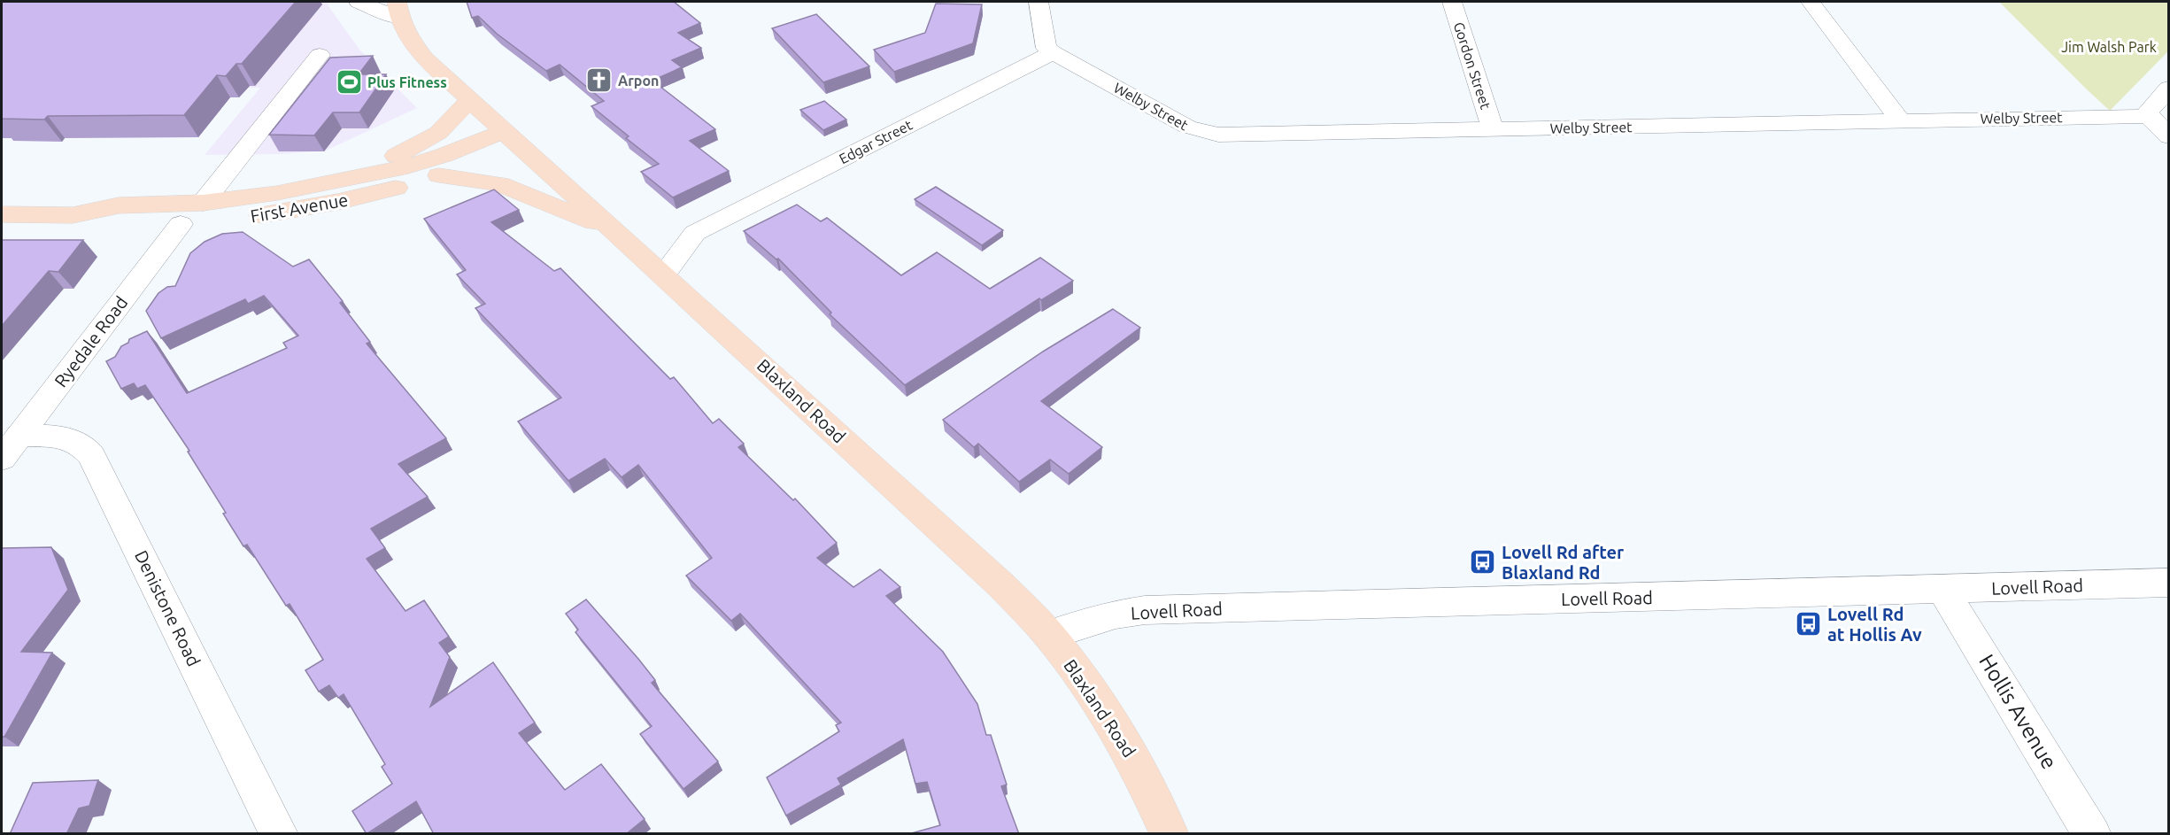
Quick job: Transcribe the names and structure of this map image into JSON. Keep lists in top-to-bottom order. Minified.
{"streets":{"main road":["First Avenue","Blaxland Road"],"street":["Gordon Street","Welby Street","Edgar Street","Ryedale Road","Lovell Road","Denistone Road","Hollis Avenue"]},"crossings":[["Gordon Street","Welby Street"],["Welby Street","Edgar Street"],["Edgar Street","Blaxland Road"],["First Avenue","Ryedale Road"],["First Avenue","Blaxland Road"],["Ryedale Road","Denistone Road"],["Blaxland Road","Lovell Road"],["Lovell Road","Hollis Avenue"]],"parks":["Jim Walsh Park"],"places":{"church":["Arpon"],"sports":["Plus Fitness"],"bus stop":["Lovell Rd after Blaxland Rd","Lovell Rd at Hollis Av"]}}
